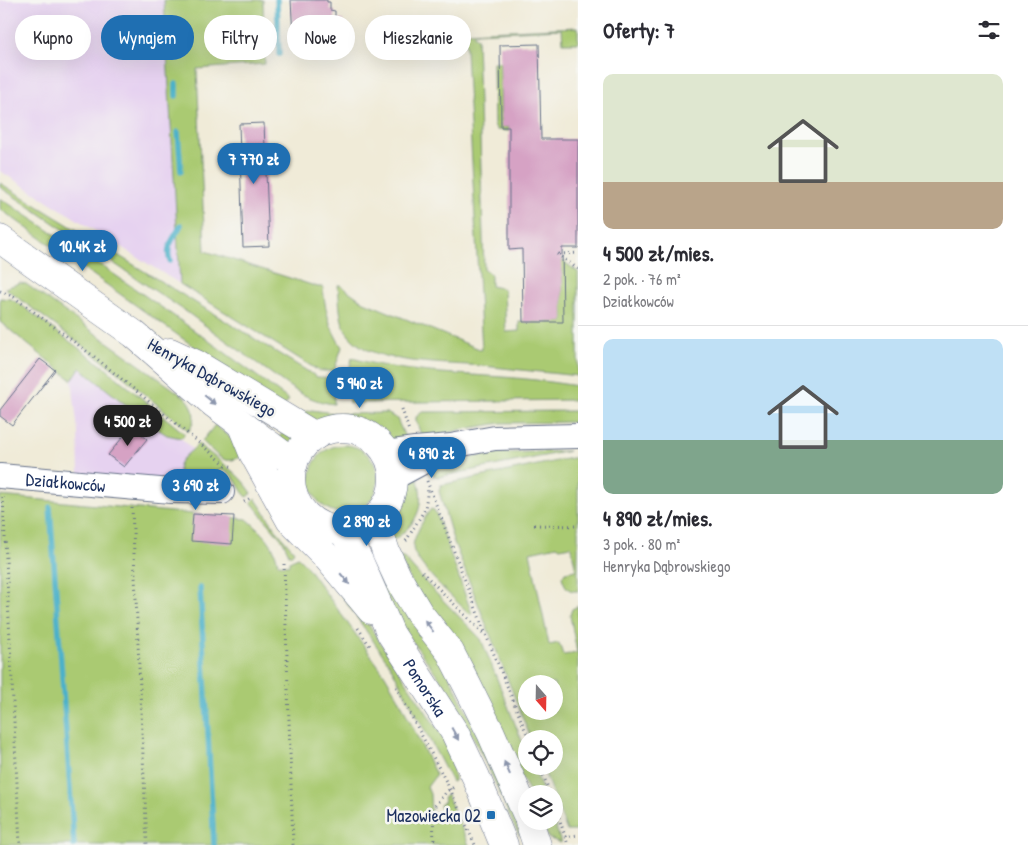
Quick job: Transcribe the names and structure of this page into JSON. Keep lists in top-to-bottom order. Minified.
{"streets":{"main road":["Henryka Dąbrowskiego","Pomorska"],"street":["Działkowców"]},"crossings":[["Henryka Dąbrowskiego","Pomorska"]],"places":{"transit":["Mazowiecka 02"]},"north":"bottom","page":{"heading":"Oferty: 7","chip":["Kupno","Wynajem","Filtry","Nowe","Mieszkanie"],"list":[{"name":"4 500 zł/mies.","note":"2 pok. · 76 m² · Działkowców"},{"name":"4 890 zł/mies.","note":"3 pok. · 80 m² · Henryka Dąbrowskiego"}],"price":["7 770 zł","10.4K zł","5 940 zł","4 500 zł","4 890 zł","3 690 zł","2 890 zł"]}}
